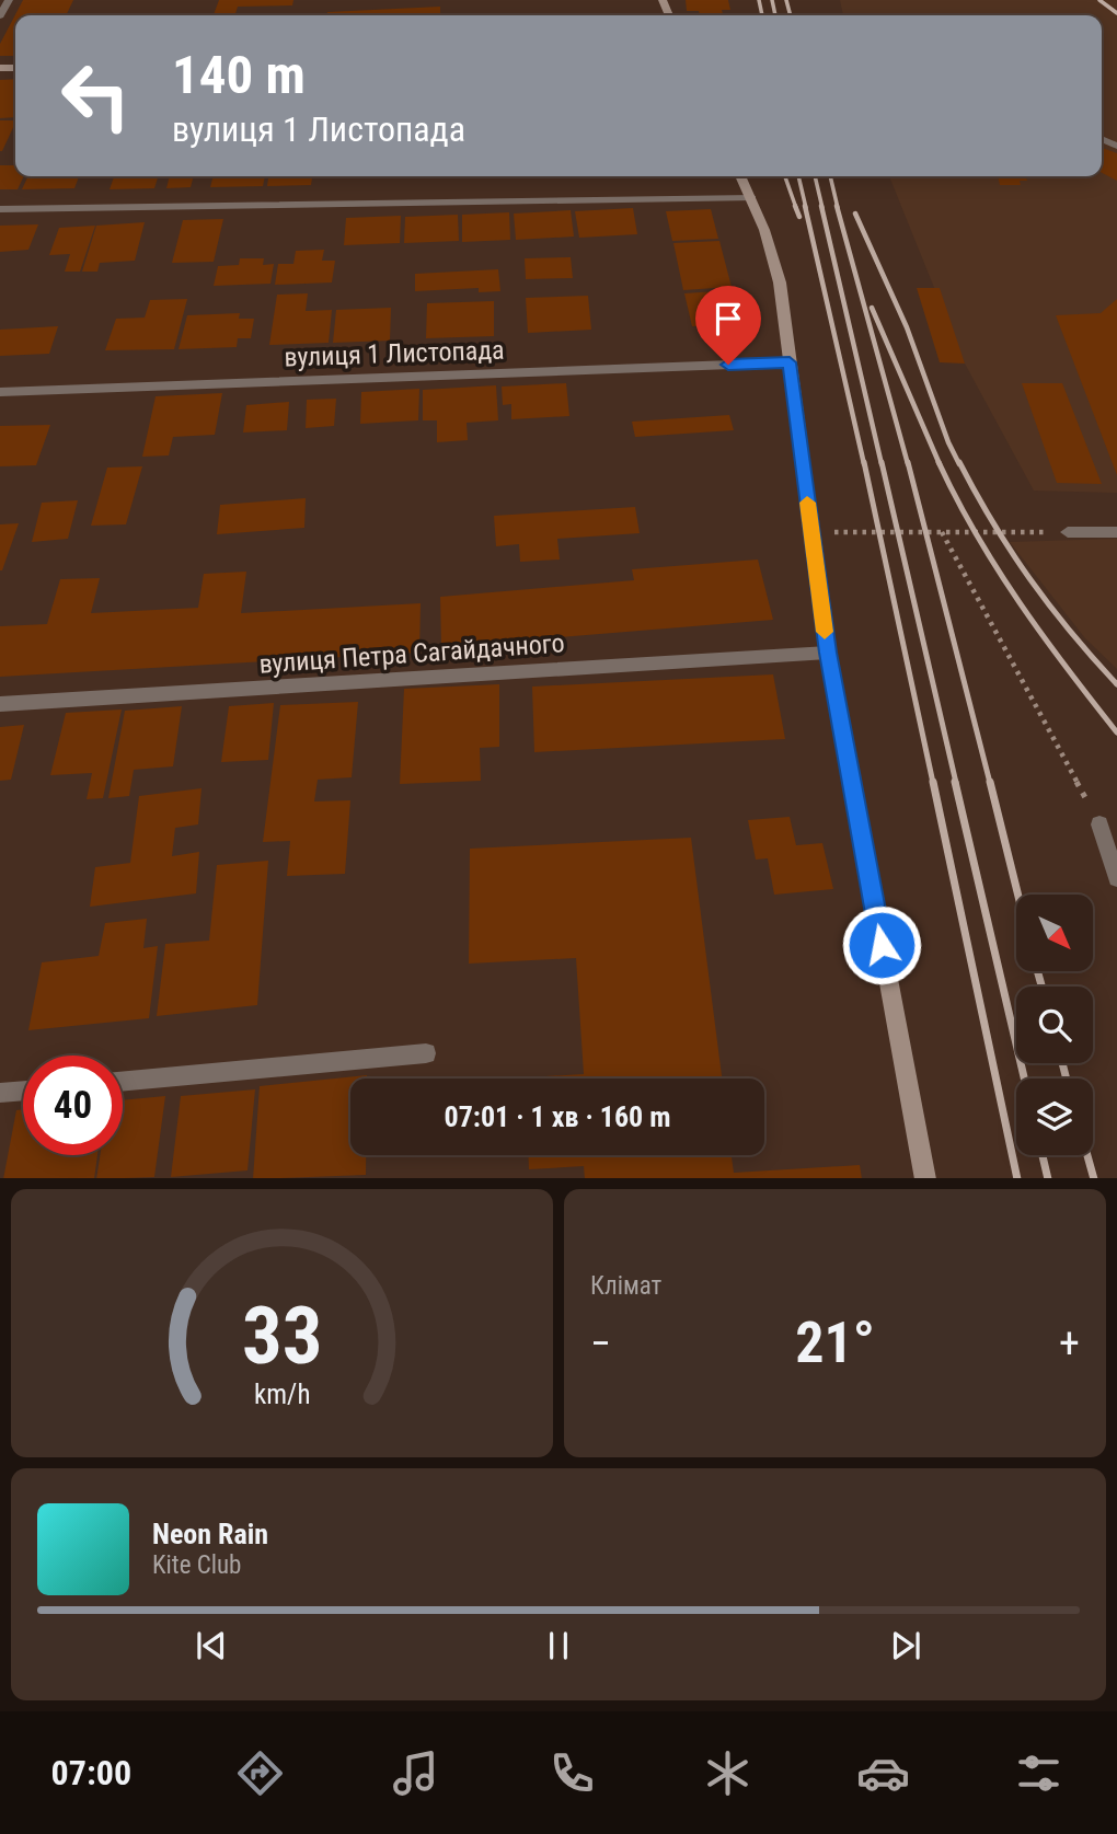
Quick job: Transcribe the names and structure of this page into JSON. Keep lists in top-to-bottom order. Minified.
{"streets":{"street":["вулиця 1 Листопада","вулиця Петра Сагайдачного"]},"north":"bottom right","page":{"turn":["140 m","вулиця 1 Листопада"],"limit":"40","trip":"07:01 · 1 хв · 160 m","tile":"Клімат","heat":["−","21°","+"],"song":["Neon Rain","Kite Club"],"tabs":"07:00","gauge":["33","km/h"]}}
